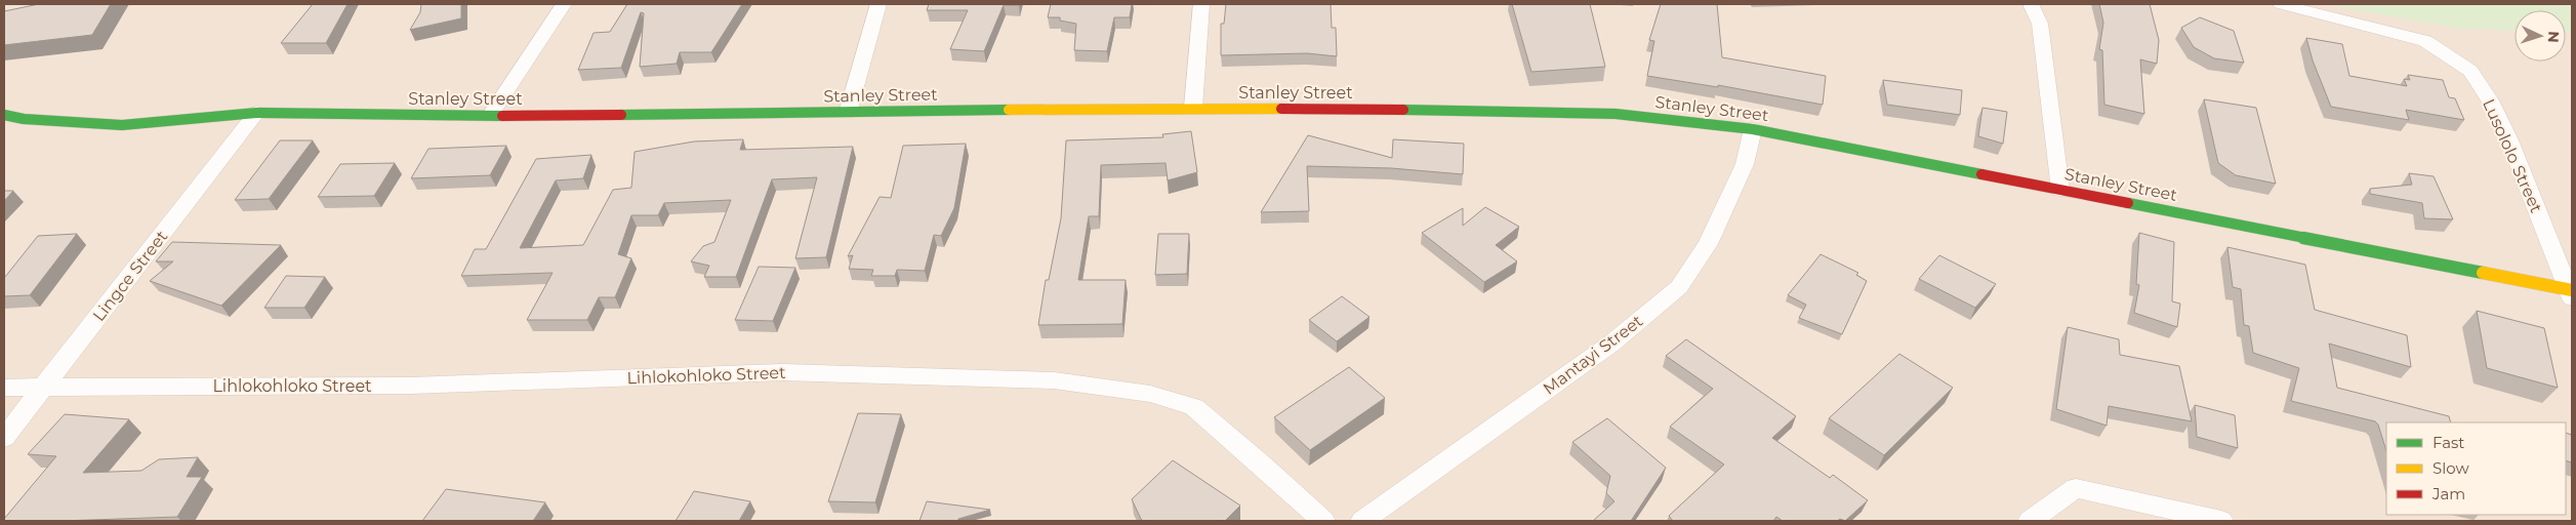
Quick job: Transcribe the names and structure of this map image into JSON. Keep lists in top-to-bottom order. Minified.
{"streets":{"street":["Stanley Street","Lusololo Street","Lingce Street","Mantayi Street","Lihlokohloko Street"]},"crossings":[["Stanley Street","Lusololo Street"],["Stanley Street","Lingce Street"],["Stanley Street","Mantayi Street"],["Lingce Street","Lihlokohloko Street"]],"legend":["Fast","Slow","Jam"],"north":"right"}
